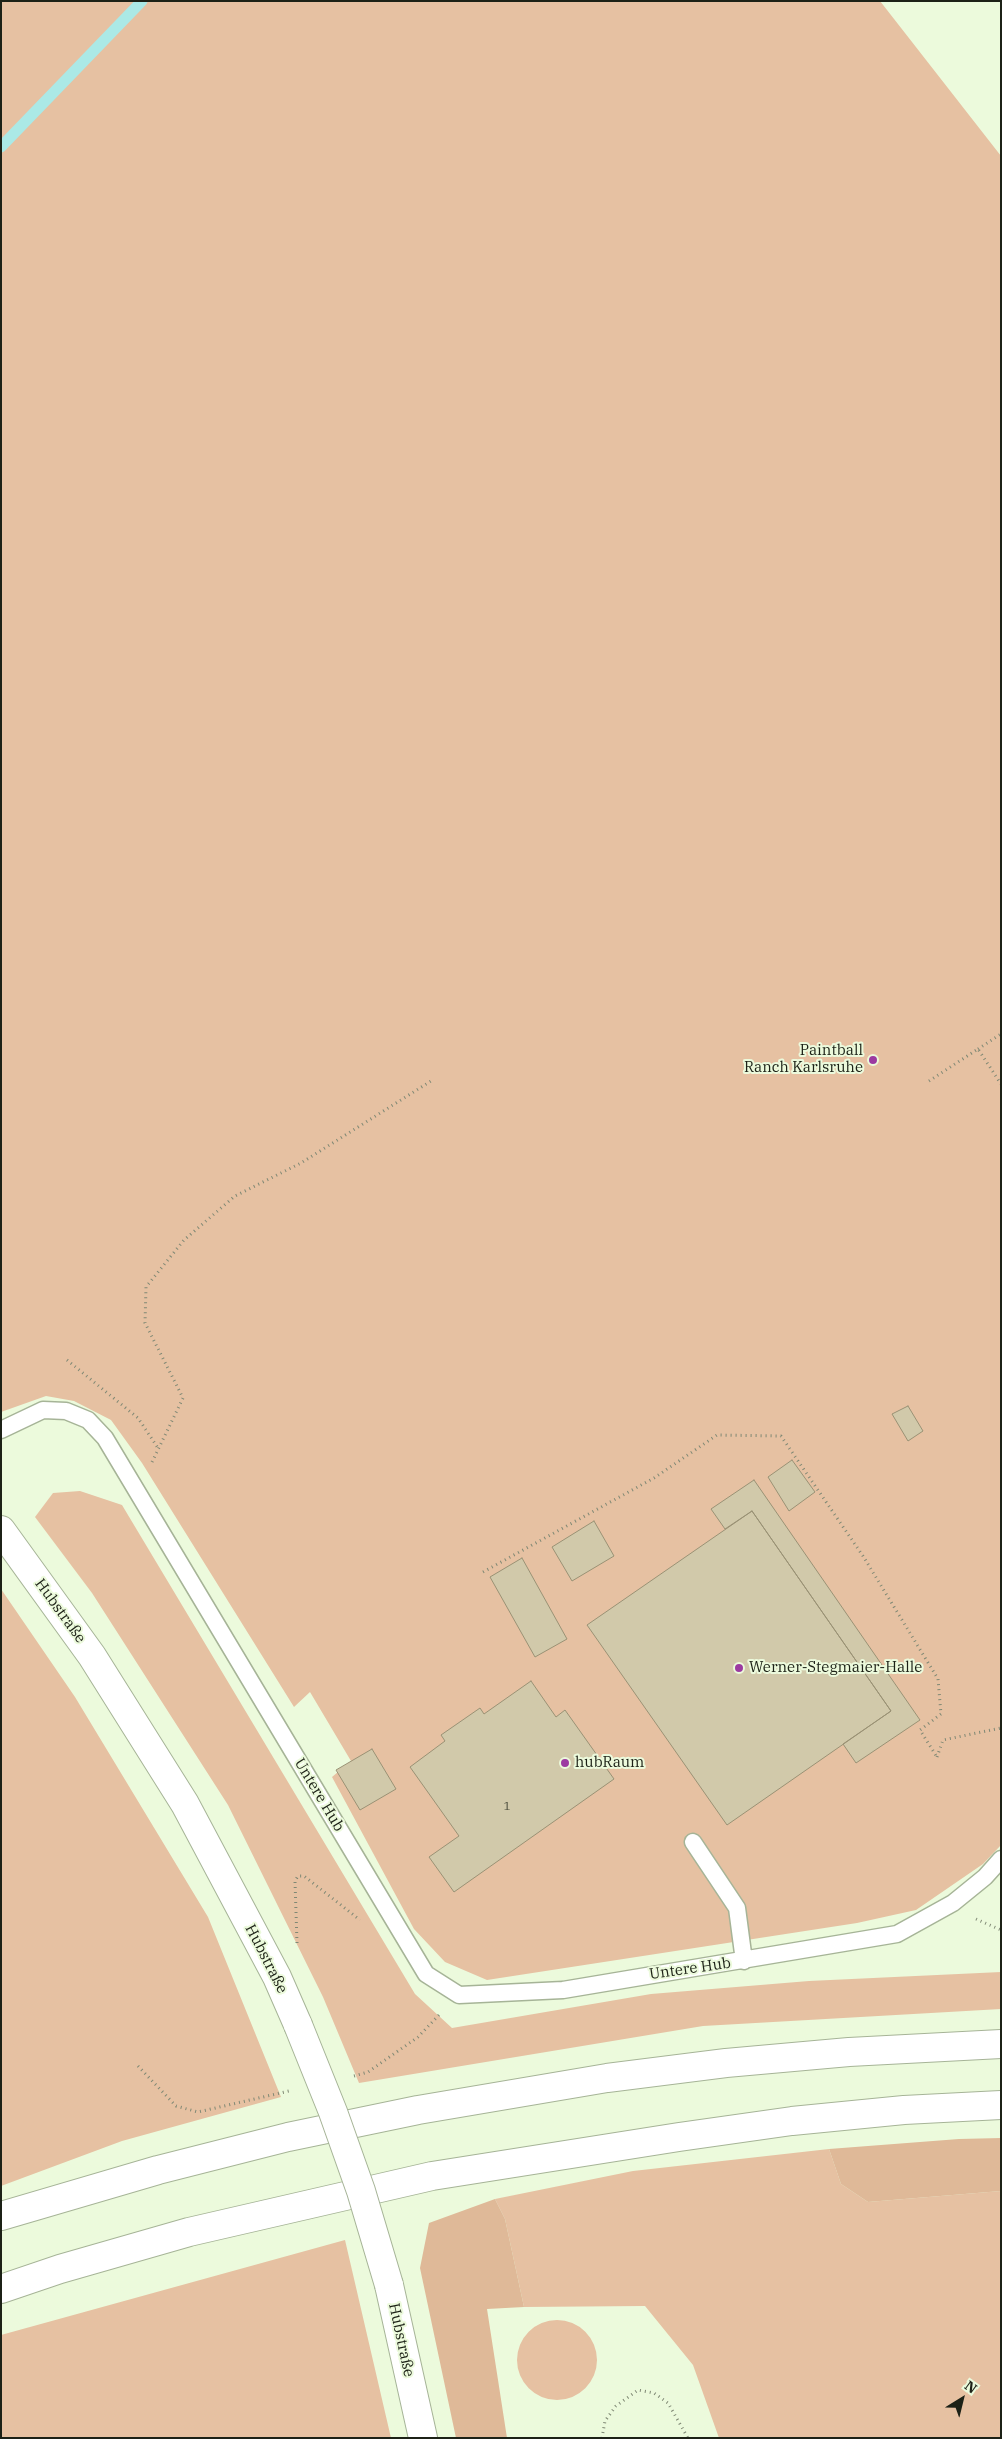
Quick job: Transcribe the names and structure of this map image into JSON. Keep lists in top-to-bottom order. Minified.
{"streets":{"main road":["Hubstraße"],"lane":["Untere Hub"]},"places":["Paintball Ranch Karlsruhe","Werner-Stegmaier-Halle","hubRaum"],"house_numbers":["1"],"north":"top right"}
